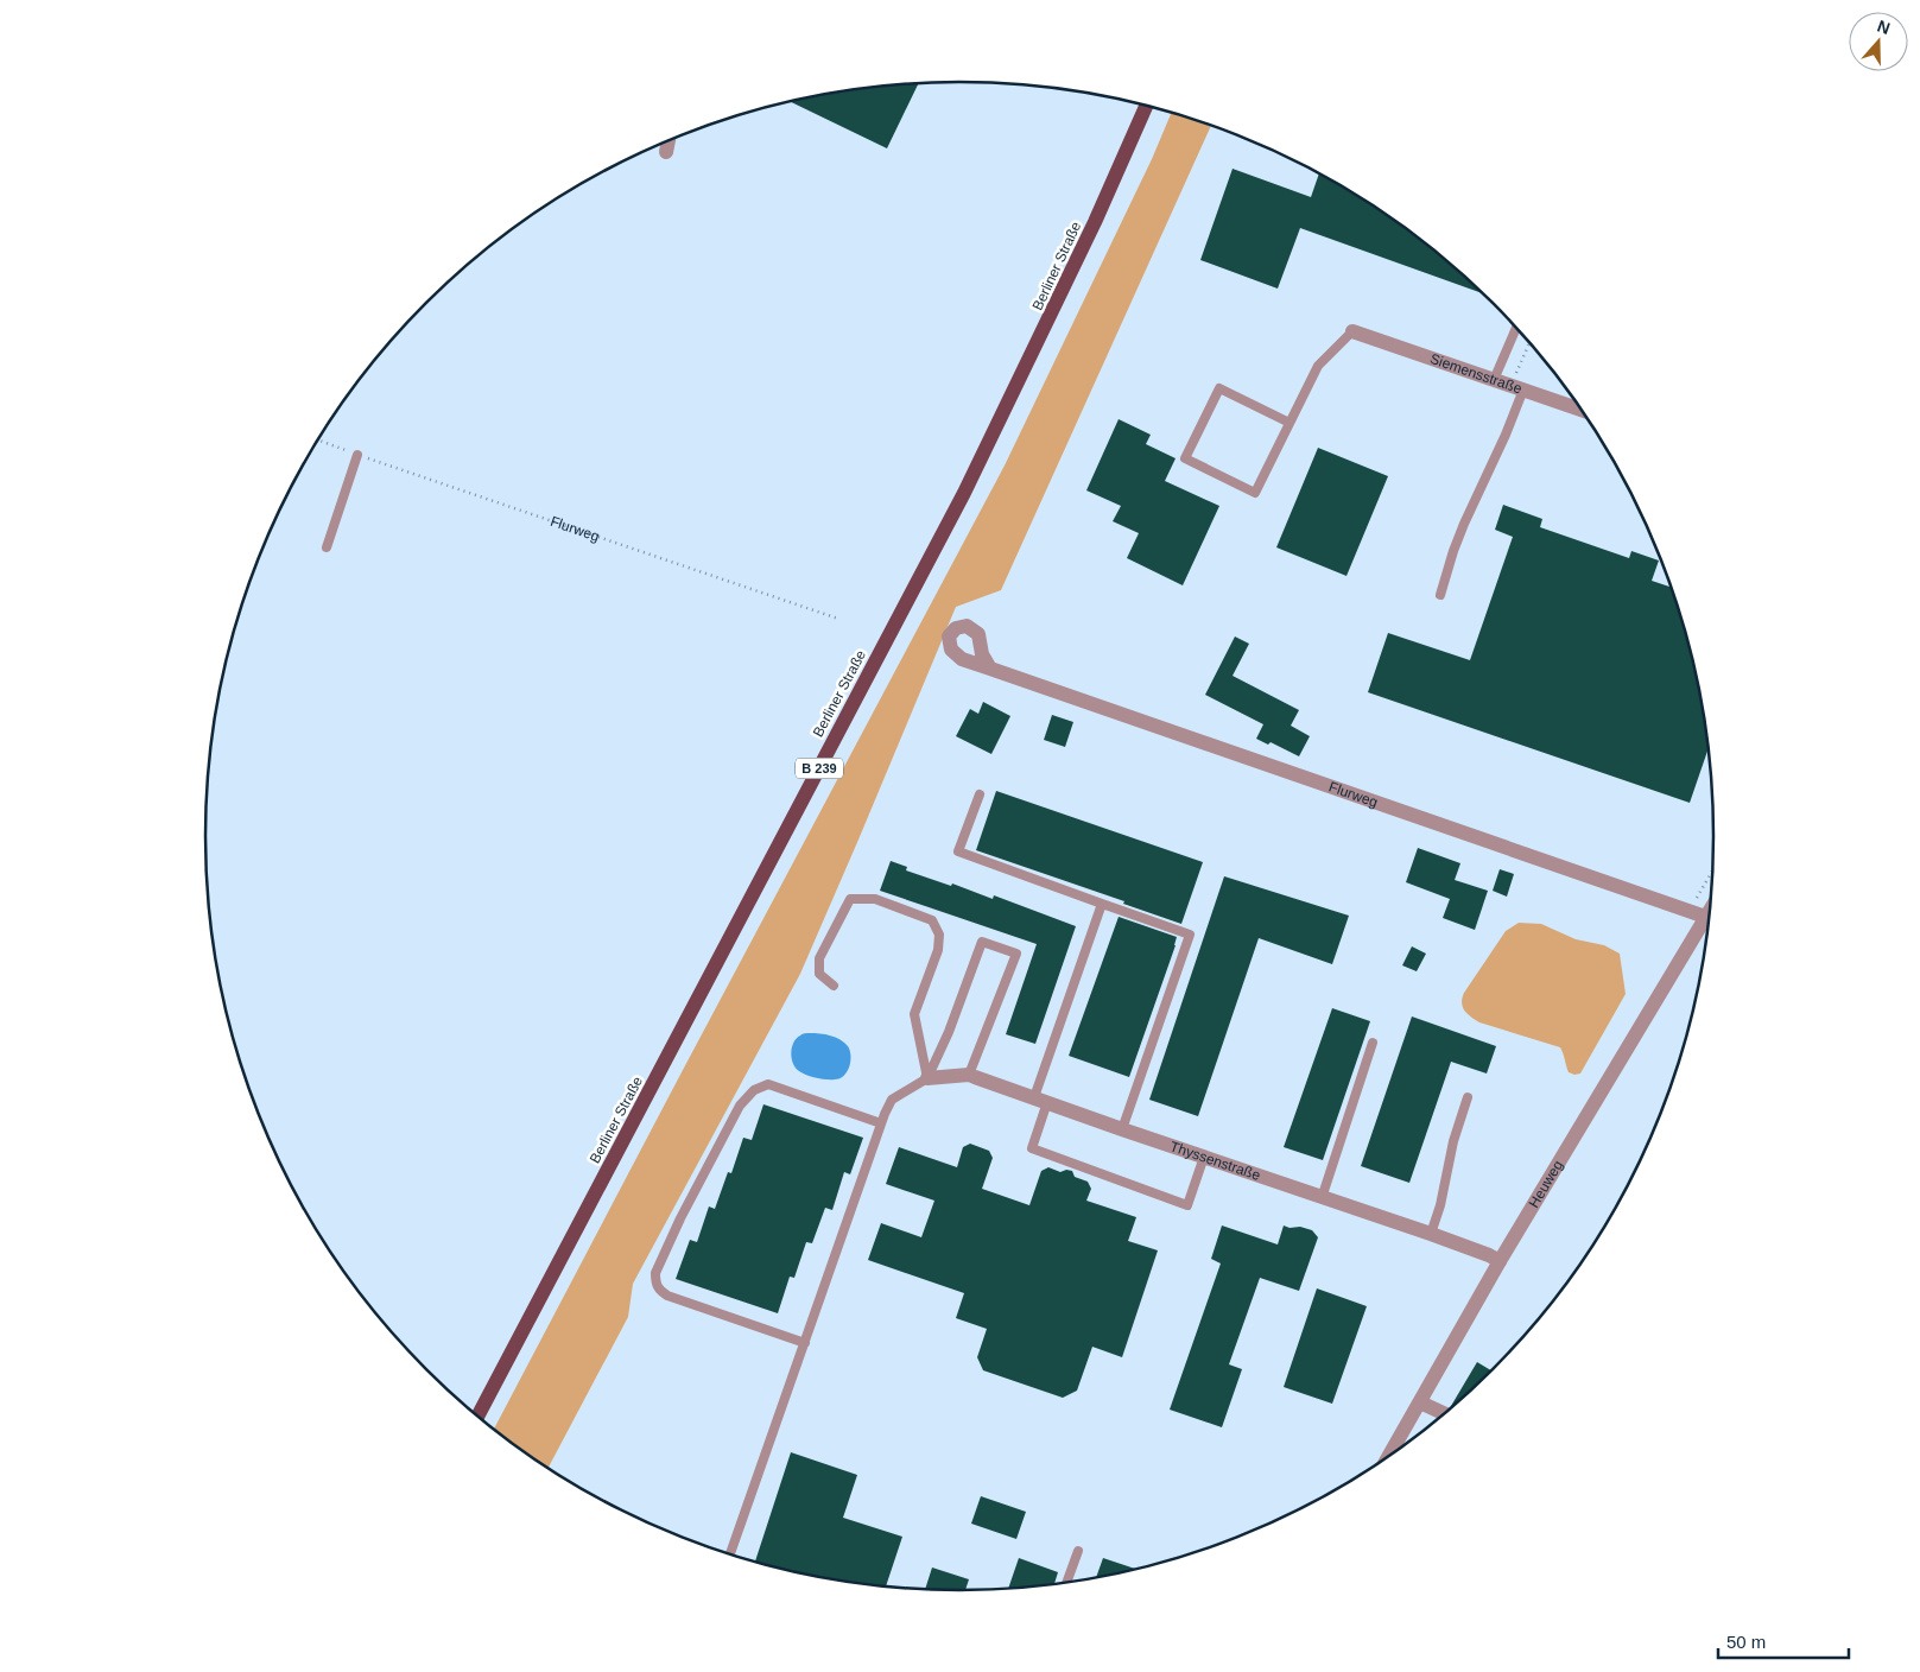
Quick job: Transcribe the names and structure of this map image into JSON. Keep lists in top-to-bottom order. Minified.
{"streets":{"main road":["Berliner Straße","B 239"],"street":["Siemensstraße","Flurweg","Thyssenstraße","Heuweg"]},"crossings":[["Thyssenstraße","Heuweg"]],"scale_bar":"50 m","north":"top"}
